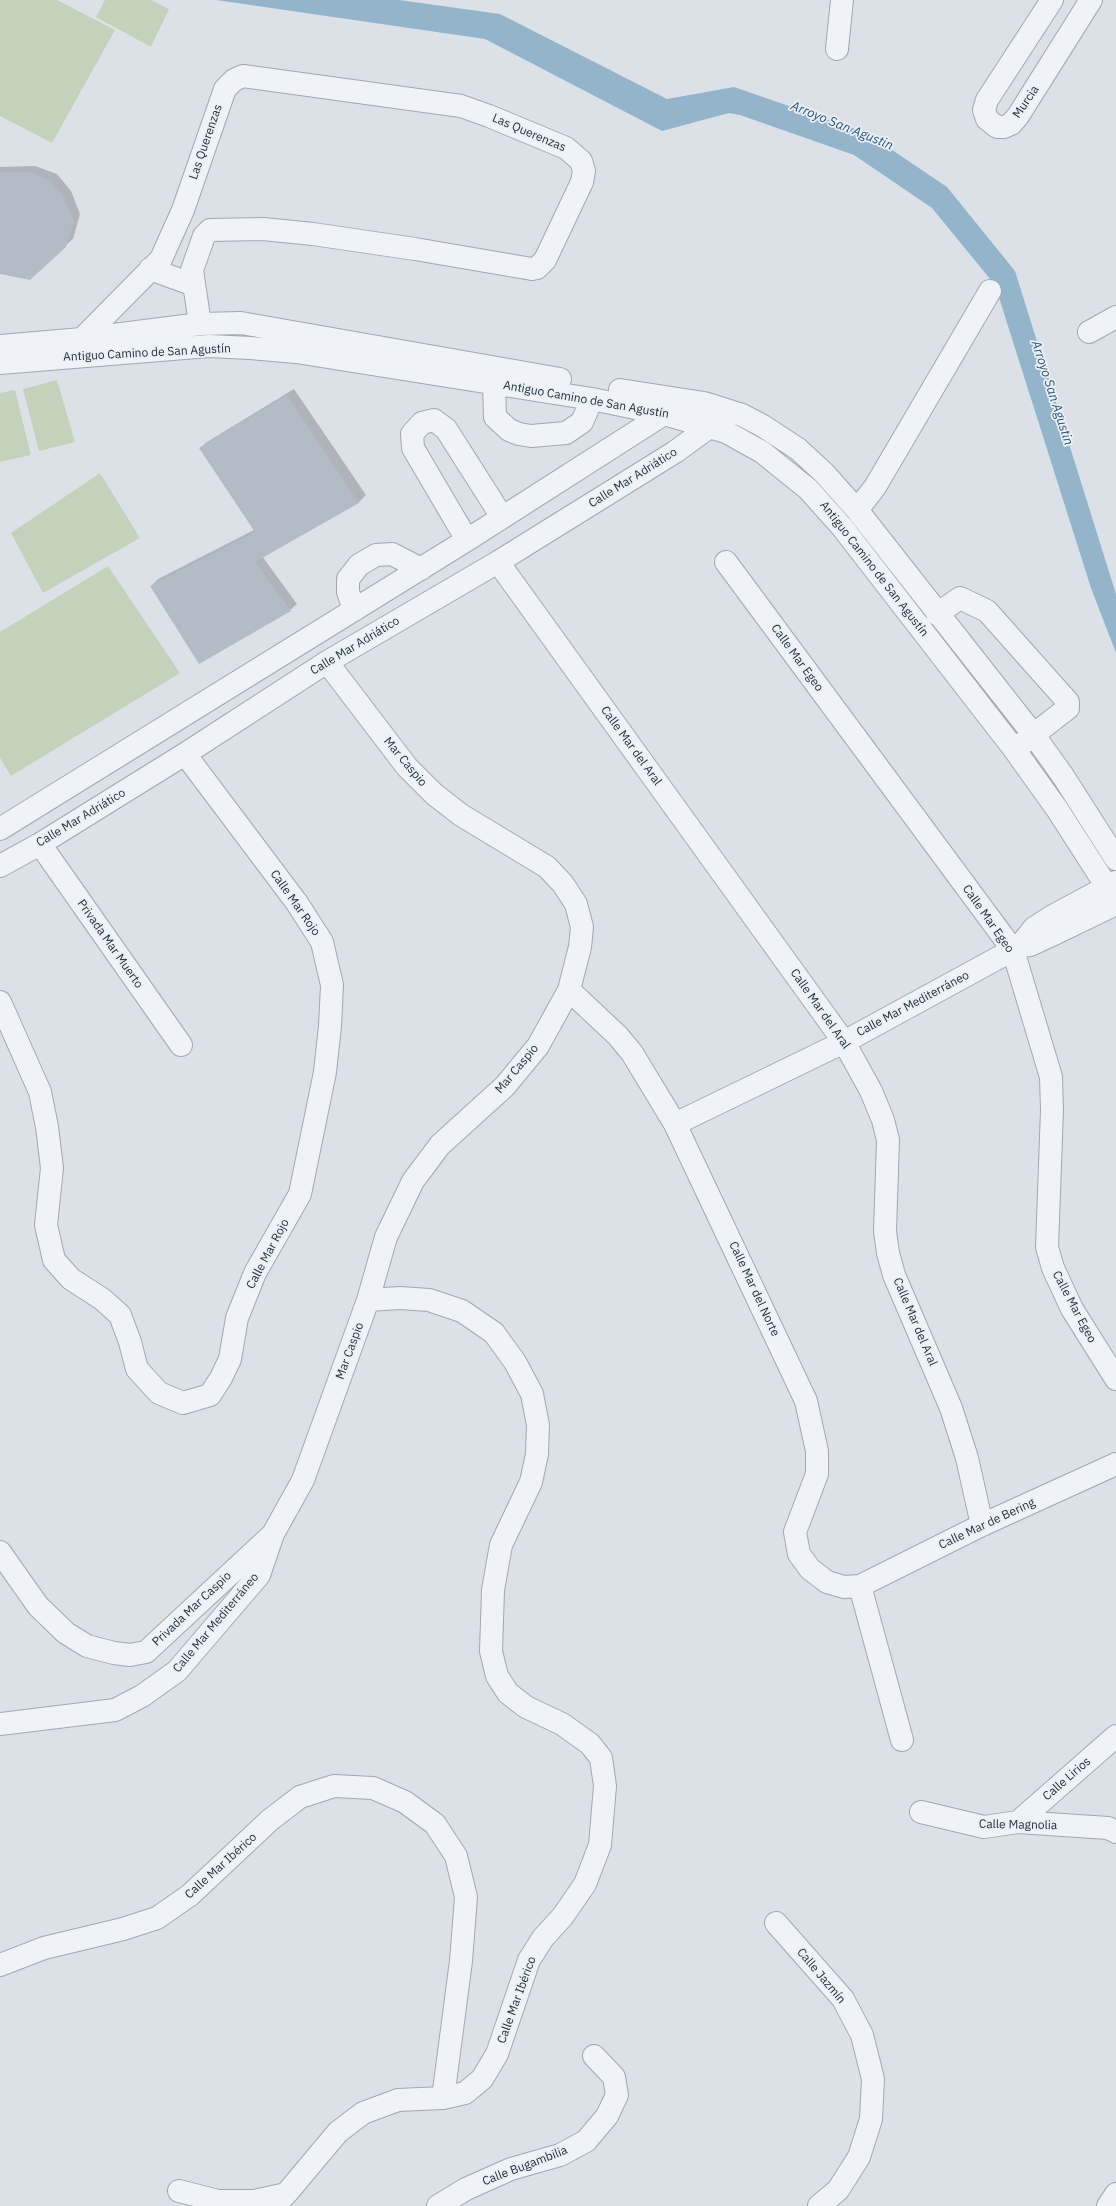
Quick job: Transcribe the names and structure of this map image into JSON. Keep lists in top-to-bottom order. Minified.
{"streets":{"street":["Murcia","Las Querenzas","Antiguo Camino de San Agustín","Calle Mar Adriático","Calle Mar Egeo","Calle Mar del Aral","Mar Caspio","Calle Mar Rojo","Privada Mar Muerto","Calle Mar Mediterráneo","Calle Mar del Norte","Calle Mar de Bering","Privada Mar Caspio","Calle Lirios","Calle Magnolia","Calle Mar Ibérico","Calle Jazmín","Calle Bugambilia"]},"crossings":[["Las Querenzas","Antiguo Camino de San Agustín"],["Antiguo Camino de San Agustín","Calle Mar Adriático"],["Antiguo Camino de San Agustín","Calle Mar Mediterráneo"],["Calle Mar Adriático","Calle Mar del Aral"],["Calle Mar Adriático","Mar Caspio"],["Calle Mar Adriático","Calle Mar Rojo"],["Calle Mar Adriático","Privada Mar Muerto"],["Calle Mar Egeo","Calle Mar Mediterráneo"],["Calle Mar del Aral","Calle Mar Mediterráneo"],["Calle Mar del Aral","Calle Mar de Bering"],["Mar Caspio","Calle Mar Mediterráneo"],["Mar Caspio","Calle Mar del Norte"],["Mar Caspio","Privada Mar Caspio"],["Mar Caspio","Calle Mar Ibérico"],["Calle Mar Mediterráneo","Calle Mar del Norte"],["Calle Mar Mediterráneo","Privada Mar Caspio"],["Calle Mar del Norte","Calle Mar de Bering"],["Calle Lirios","Calle Magnolia"]],"water":["Arroyo San Agustin"]}
